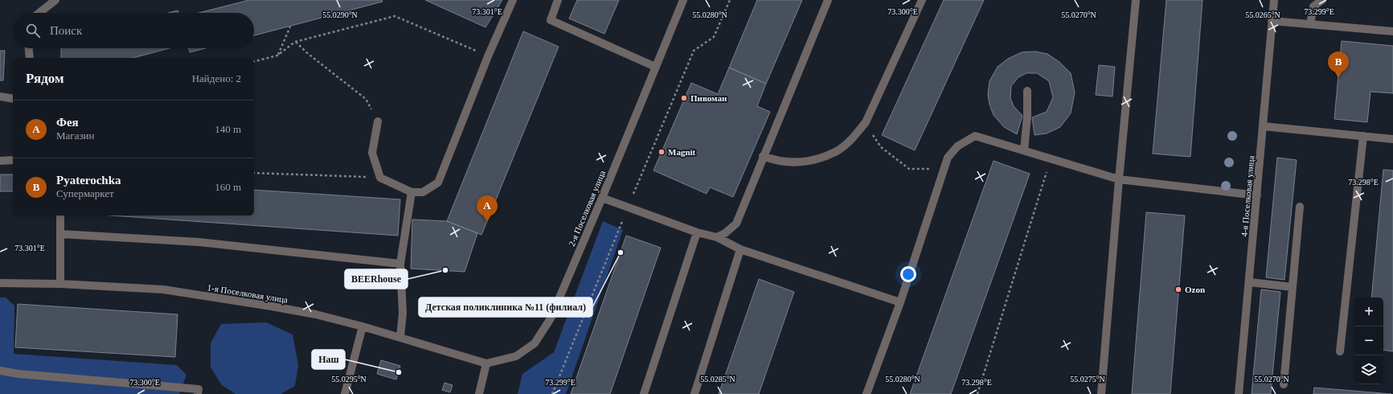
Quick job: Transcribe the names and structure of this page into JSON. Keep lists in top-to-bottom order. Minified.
{"streets":{"street":["4-я Поселковая улица","2-я Поселковая улица","1-я Поселковая улица"]},"crossings":[["2-я Поселковая улица","1-я Поселковая улица"]],"places":["Пивоман","Magnit","Детская поликлиника №11 (филиал)","BEERhouse","Ozon","Наш"],"page":{"search":"Поиск","pins":["B","A"],"heading":["Рядом","Найдено: 2"],"list":[{"mark":"A","name":"Фея","note":"Магазин","value":"140 m"},{"mark":"B","name":"Pyaterochka","note":"Супермаркет","value":"160 m"}],"map_buttons":["+","−"]},"coordinates":["73.301°E","73.300°E","73.299°E","55.0290°N","55.0280°N","55.0270°N","55.0265°N","73.298°E","55.0295°N","55.0285°N","55.0275°N"]}
